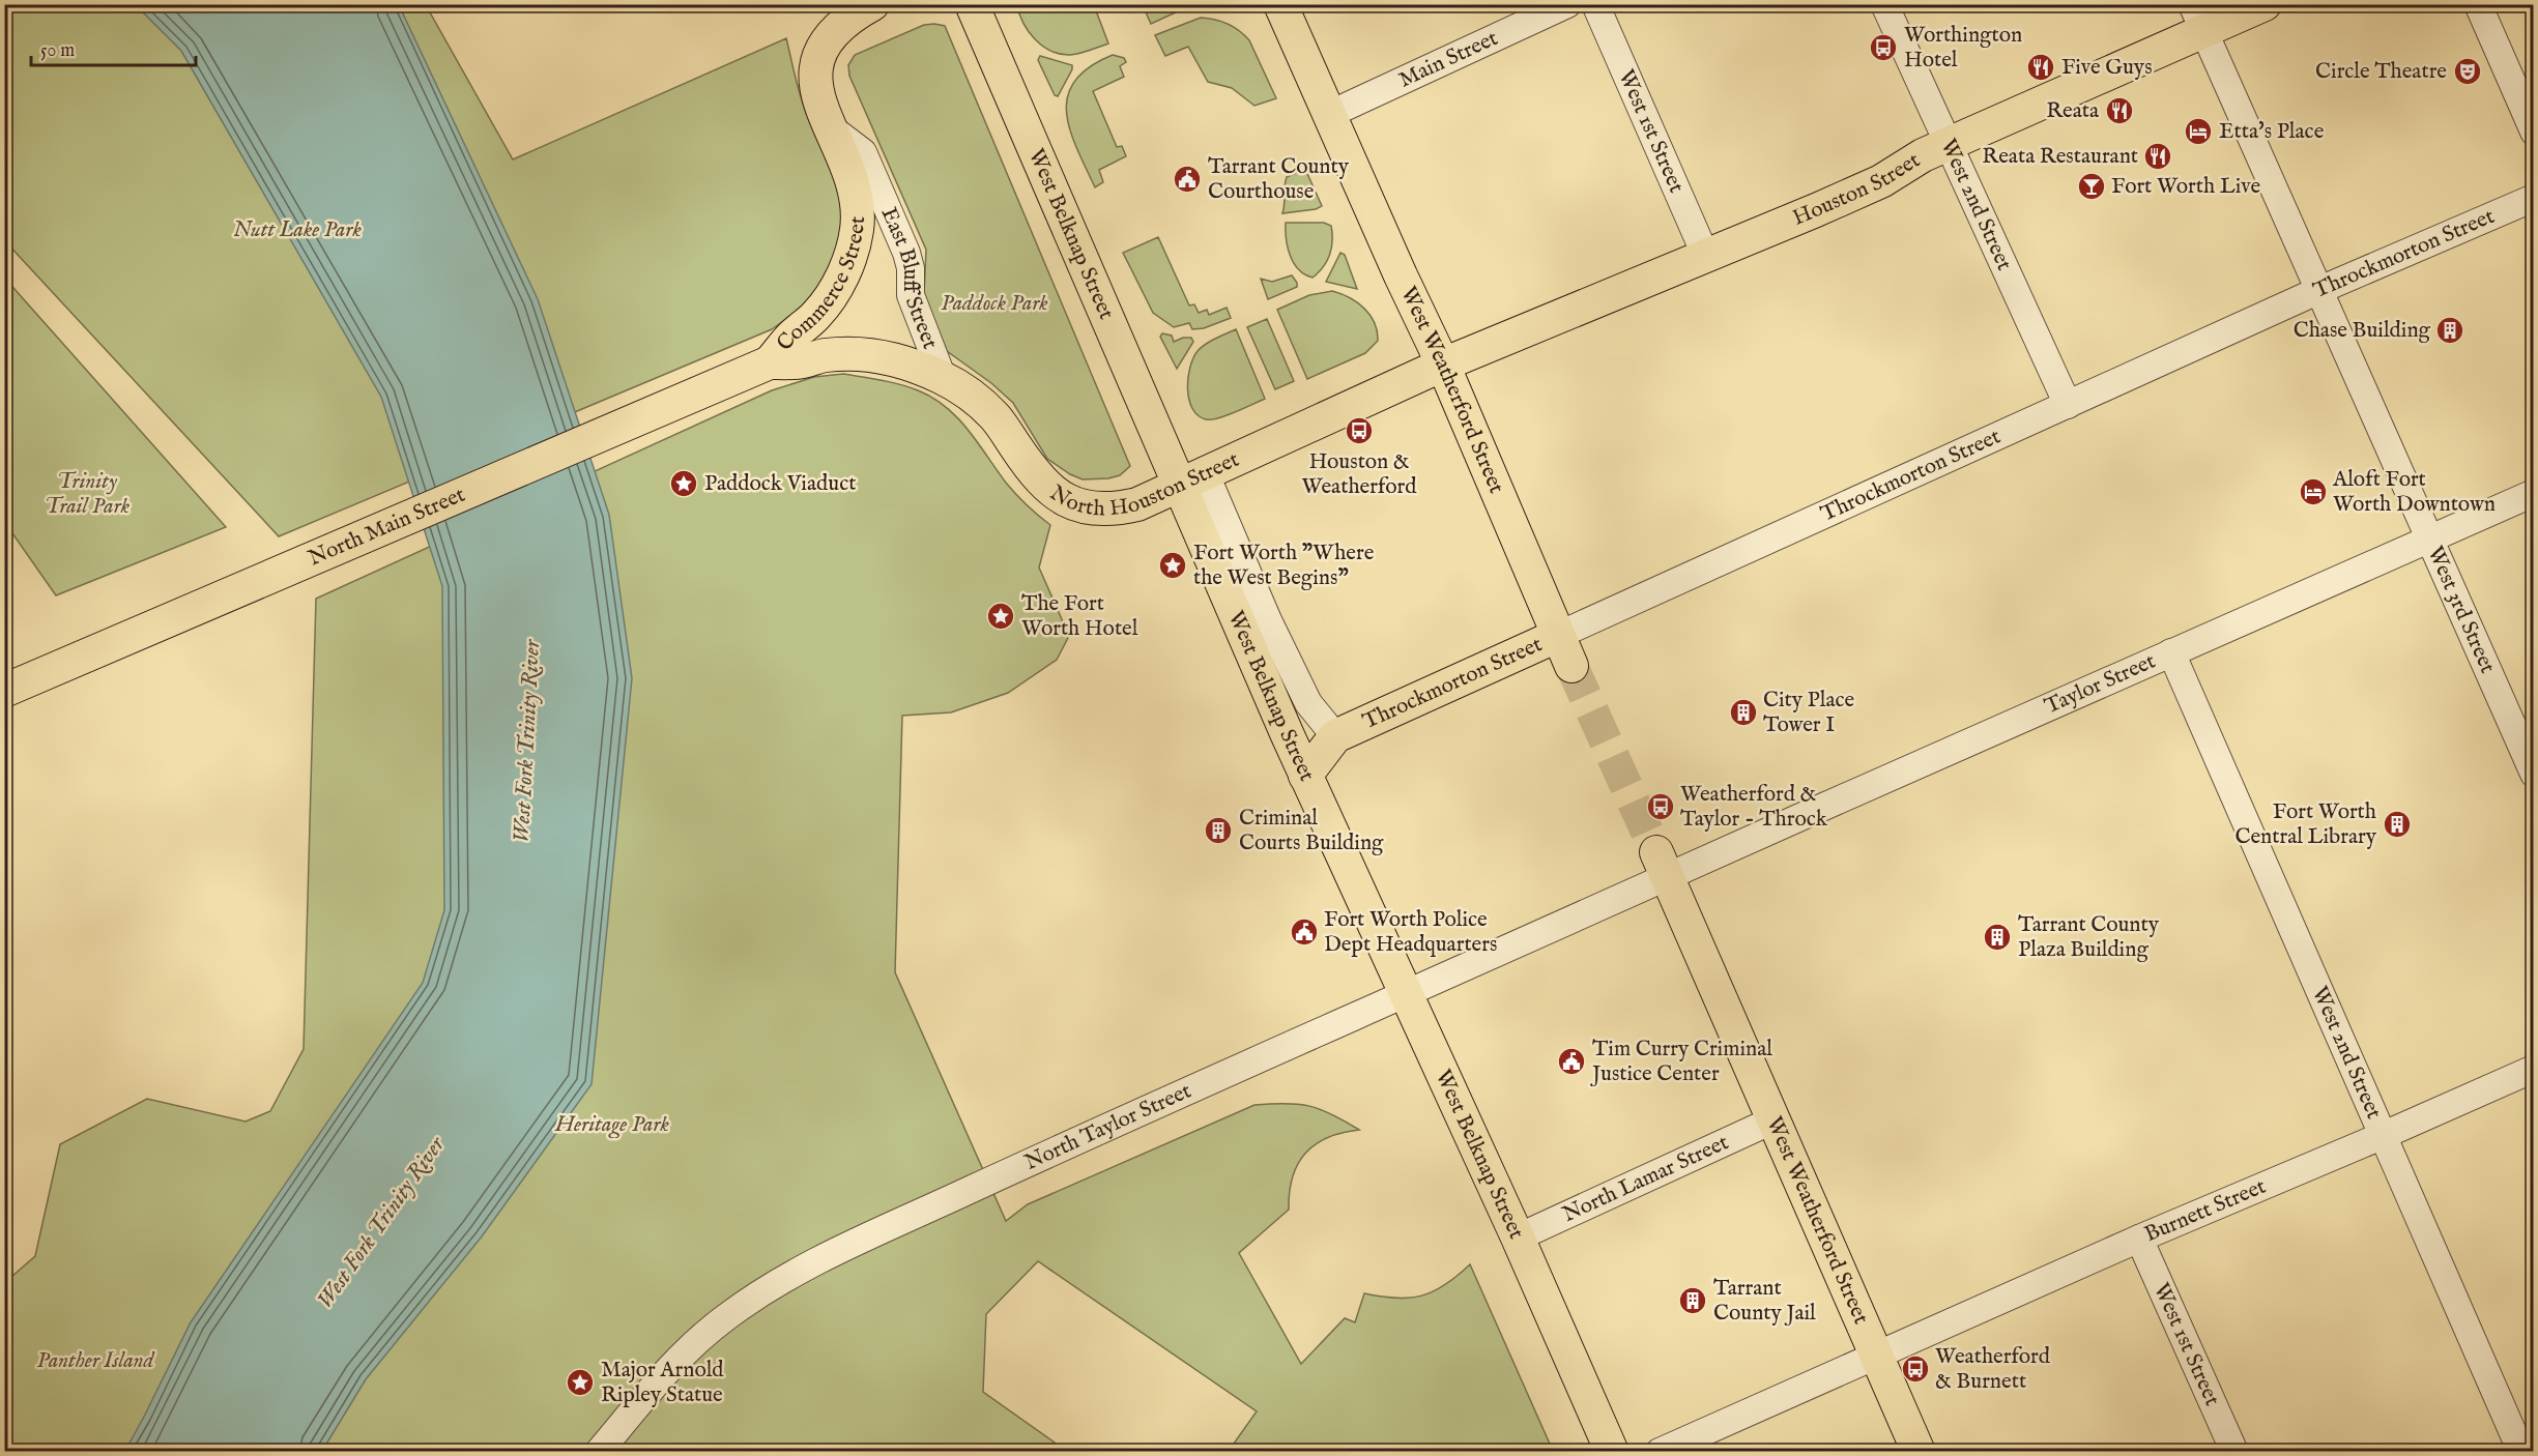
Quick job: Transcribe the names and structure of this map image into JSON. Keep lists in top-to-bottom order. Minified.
{"streets":{"main road":["Houston Street","West Belknap Street","Throckmorton Street","Commerce Street","West Weatherford Street","North Houston Street","North Main Street"],"street":["Main Street","West 1st Street","West 2nd Street","East Bluff Street","West 3rd Street","Taylor Street","North Taylor Street","North Lamar Street","Burnett Street"]},"crossings":[["Main Street","West Weatherford Street"],["West 1st Street","Houston Street"],["West 1st Street","Burnett Street"],["Houston Street","West 2nd Street"],["Houston Street","West Weatherford Street"],["Houston Street","North Houston Street"],["Houston Street","West 3rd Street"],["West 2nd Street","Throckmorton Street"],["West 2nd Street","Taylor Street"],["West 2nd Street","Burnett Street"],["West Belknap Street","Throckmorton Street"],["West Belknap Street","North Houston Street"],["West Belknap Street","North Taylor Street"],["West Belknap Street","North Lamar Street"],["Throckmorton Street","West Weatherford Street"],["Throckmorton Street","West 3rd Street"],["East Bluff Street","Commerce Street"],["East Bluff Street","North Houston Street"],["Commerce Street","North Houston Street"],["Commerce Street","North Main Street"],["West Weatherford Street","North Houston Street"],["West Weatherford Street","Taylor Street"],["West Weatherford Street","North Taylor Street"],["West Weatherford Street","North Lamar Street"],["West Weatherford Street","Burnett Street"],["North Houston Street","North Main Street"],["West 3rd Street","Taylor Street"],["Taylor Street","North Taylor Street"]],"water":["West Fork Trinity River"],"parks":["Nutt Lake Park","Paddock Park","Trinity Trail Park","Heritage Park","Panther Island"],"places":{"bus stop":["Worthington Hotel","Houston & Weatherford","Weatherford & Taylor - Throck","Weatherford & Burnett"],"restaurant":["Five Guys","Reata","Reata Restaurant"],"theatre":["Circle Theatre"],"hotel":["Etta's Place","Aloft Fort Worth Downtown"],"public building":["Tarrant County Courthouse","Fort Worth Police Dept Headquarters","Tim Curry Criminal Justice Center"],"bar":["Fort Worth Live"],"building":["Chase Building","City Place Tower I","Fort Worth Central Library","Criminal Courts Building","Tarrant County Plaza Building","Tarrant County Jail"],"place":["Paddock Viaduct","Fort Worth \"Where the West Begins\"","The Fort Worth Hotel","Major Arnold Ripley Statue"]},"scale_bar":"50 m"}
